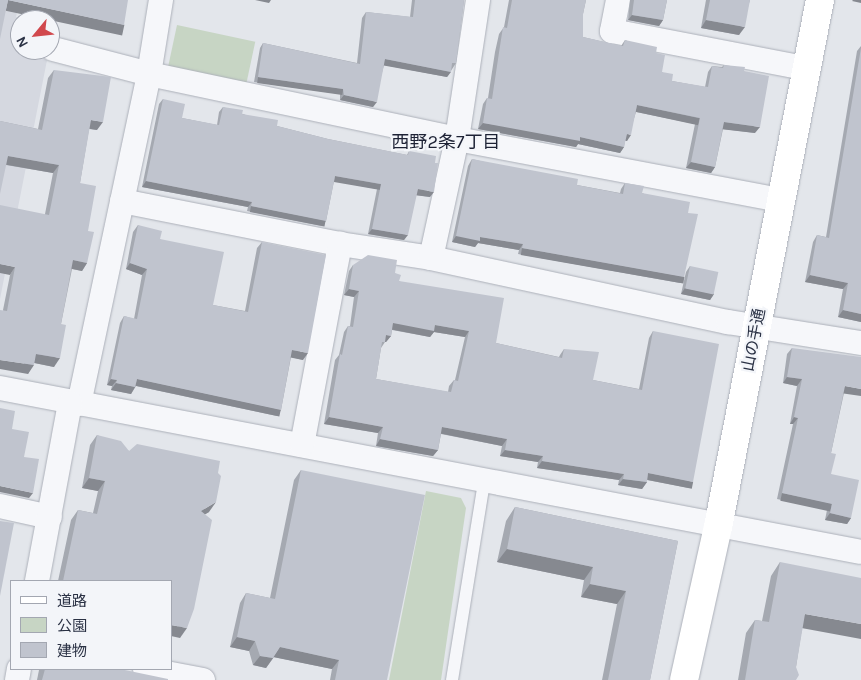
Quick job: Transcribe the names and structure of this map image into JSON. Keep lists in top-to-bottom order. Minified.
{"streets":{"main road":["山の手通"]},"districts":["西野2条7丁目"],"legend":["道路","公園","建物"],"north":"bottom left"}
